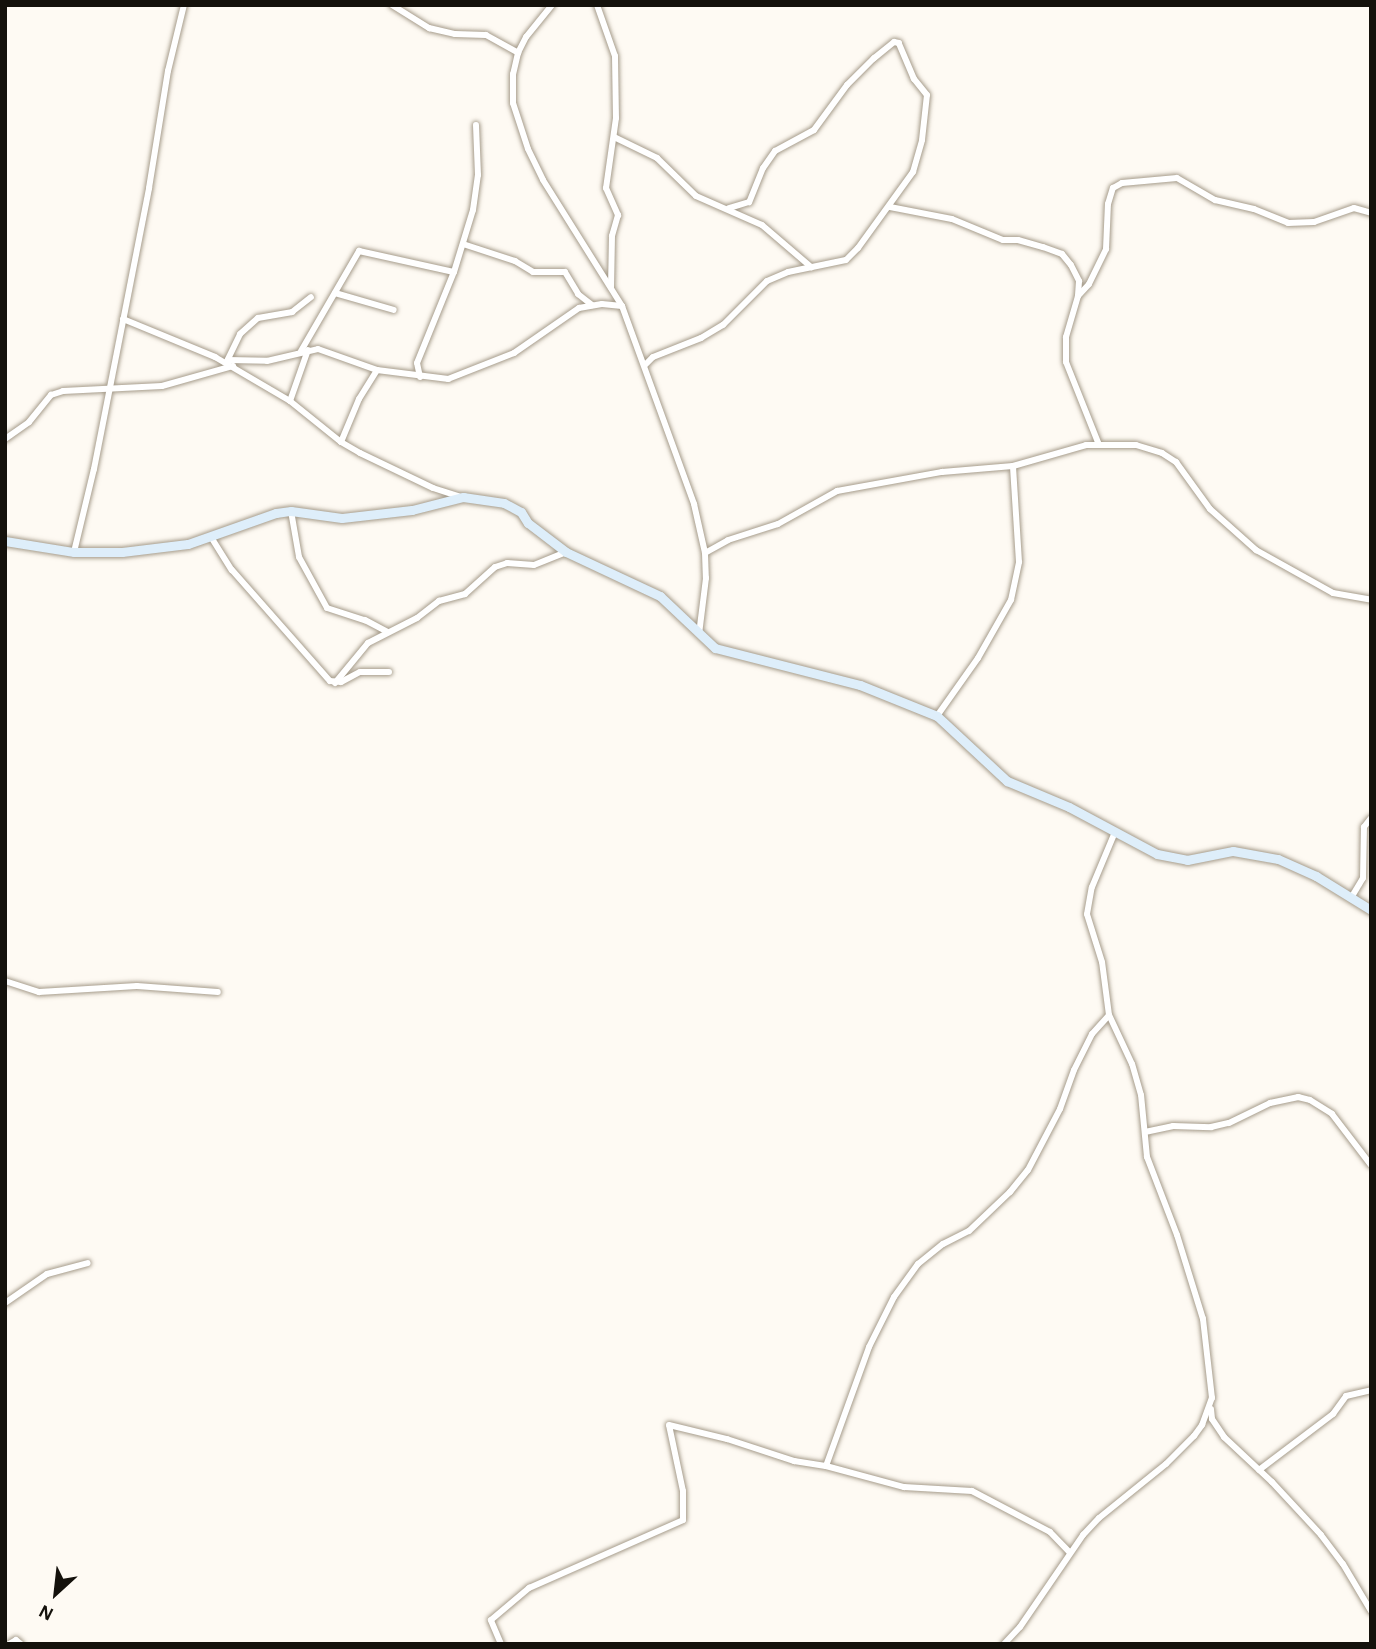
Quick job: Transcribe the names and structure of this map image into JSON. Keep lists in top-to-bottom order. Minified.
{"north":"bottom left"}
